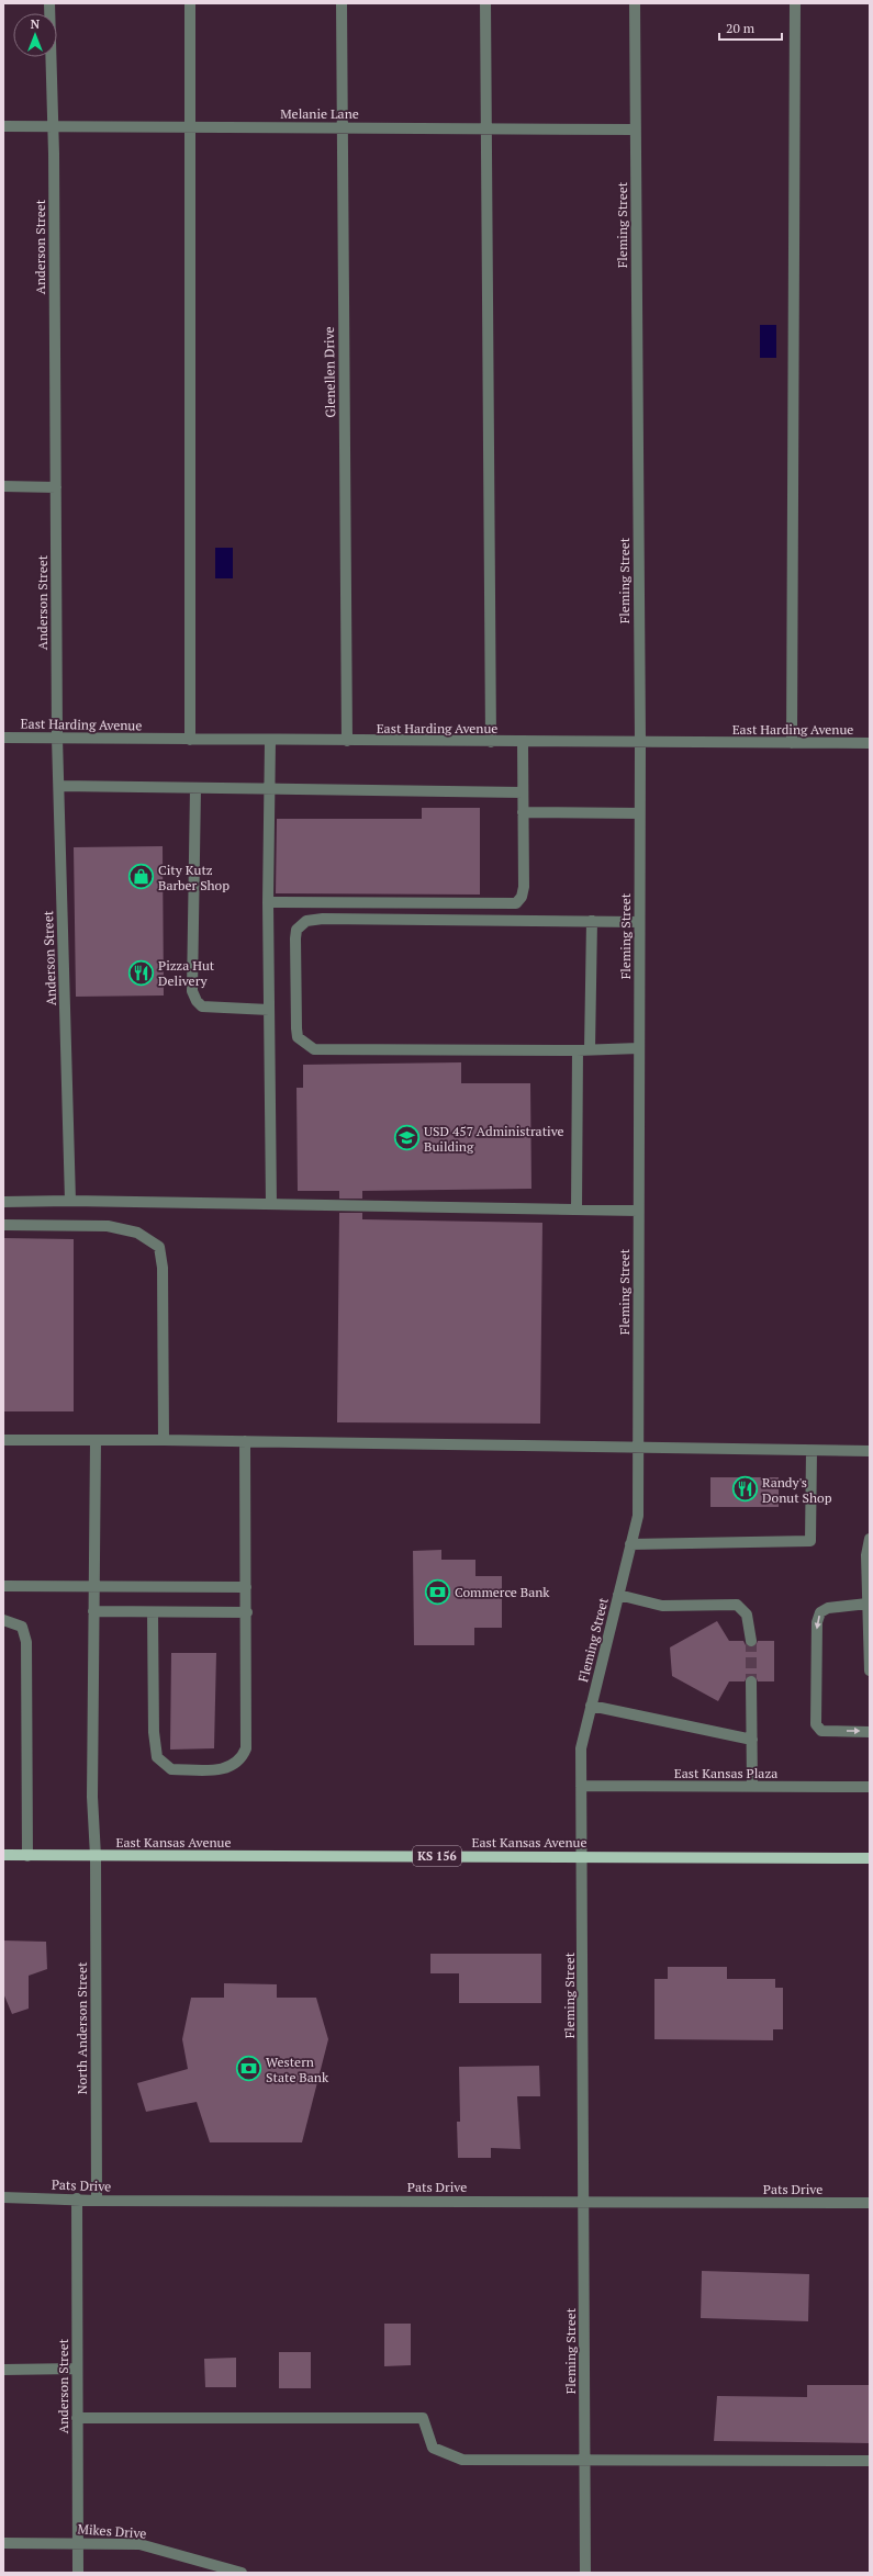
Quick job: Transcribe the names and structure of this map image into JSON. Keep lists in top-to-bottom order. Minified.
{"streets":{"main road":["East Kansas Avenue","KS 156"],"street":["Melanie Lane","Fleming Street","Anderson Street","Glenellen Drive","East Harding Avenue","East Kansas Plaza","North Anderson Street","Pats Drive","Mikes Drive"]},"crossings":[["Melanie Lane","Fleming Street"],["Melanie Lane","Anderson Street"],["Melanie Lane","Glenellen Drive"],["Fleming Street","East Harding Avenue"],["Fleming Street","East Kansas Plaza"],["Fleming Street","East Kansas Avenue"],["Fleming Street","Pats Drive"],["Anderson Street","East Harding Avenue"],["Anderson Street","Pats Drive"],["Anderson Street","Mikes Drive"],["Glenellen Drive","East Harding Avenue"],["East Kansas Avenue","North Anderson Street"],["North Anderson Street","Pats Drive"]],"places":{"shop":["City Kutz Barber Shop"],"restaurant":["Pizza Hut Delivery","Randy's Donut Shop"],"school or university":["USD 457 Administrative Building"],"bank":["Commerce Bank","Western State Bank"]},"scale_bar":"20 m","north":"top"}
